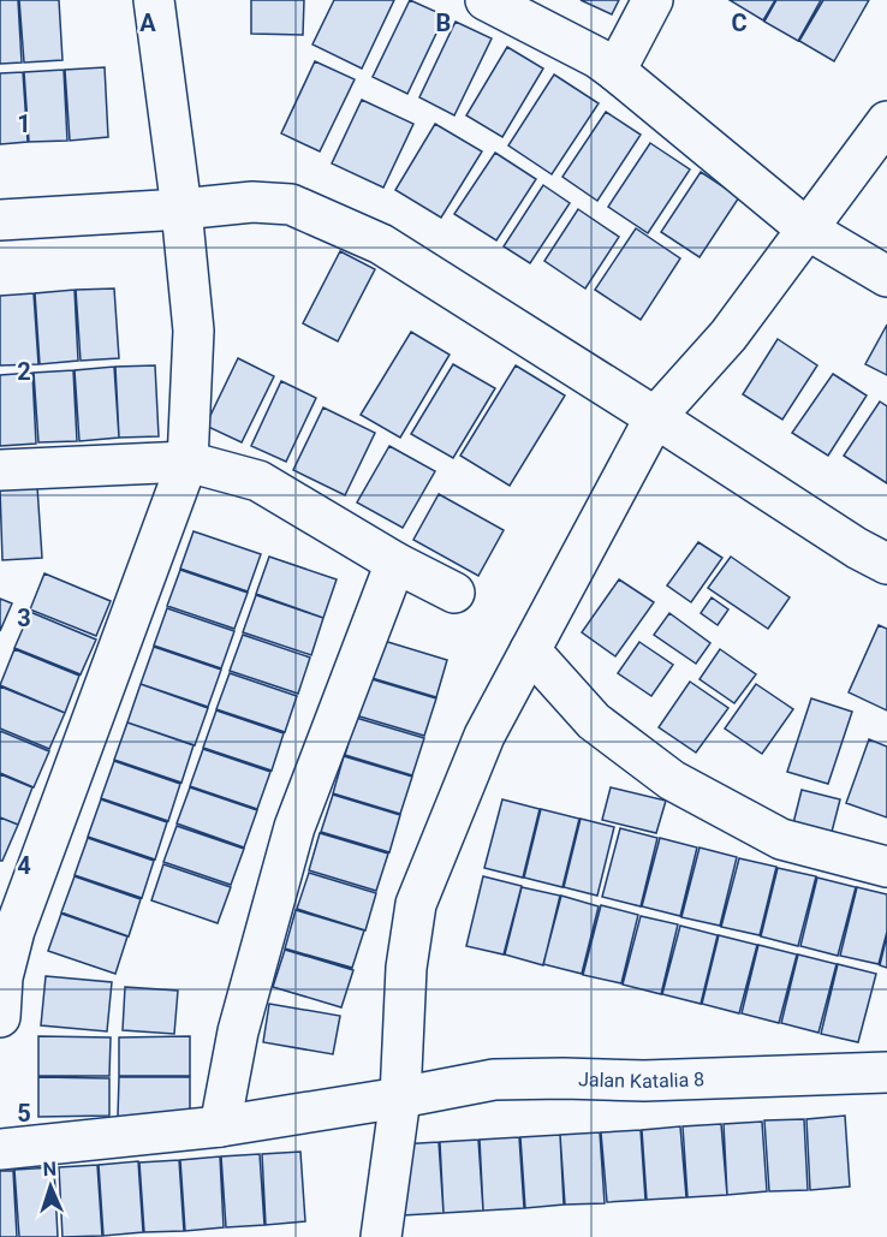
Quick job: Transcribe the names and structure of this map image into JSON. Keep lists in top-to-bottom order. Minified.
{"streets":{"street":["Jalan Katalia 8"]},"north":"top","grid":{"columns":["A","B","C"],"rows":["1","2","3","4","5"]}}
